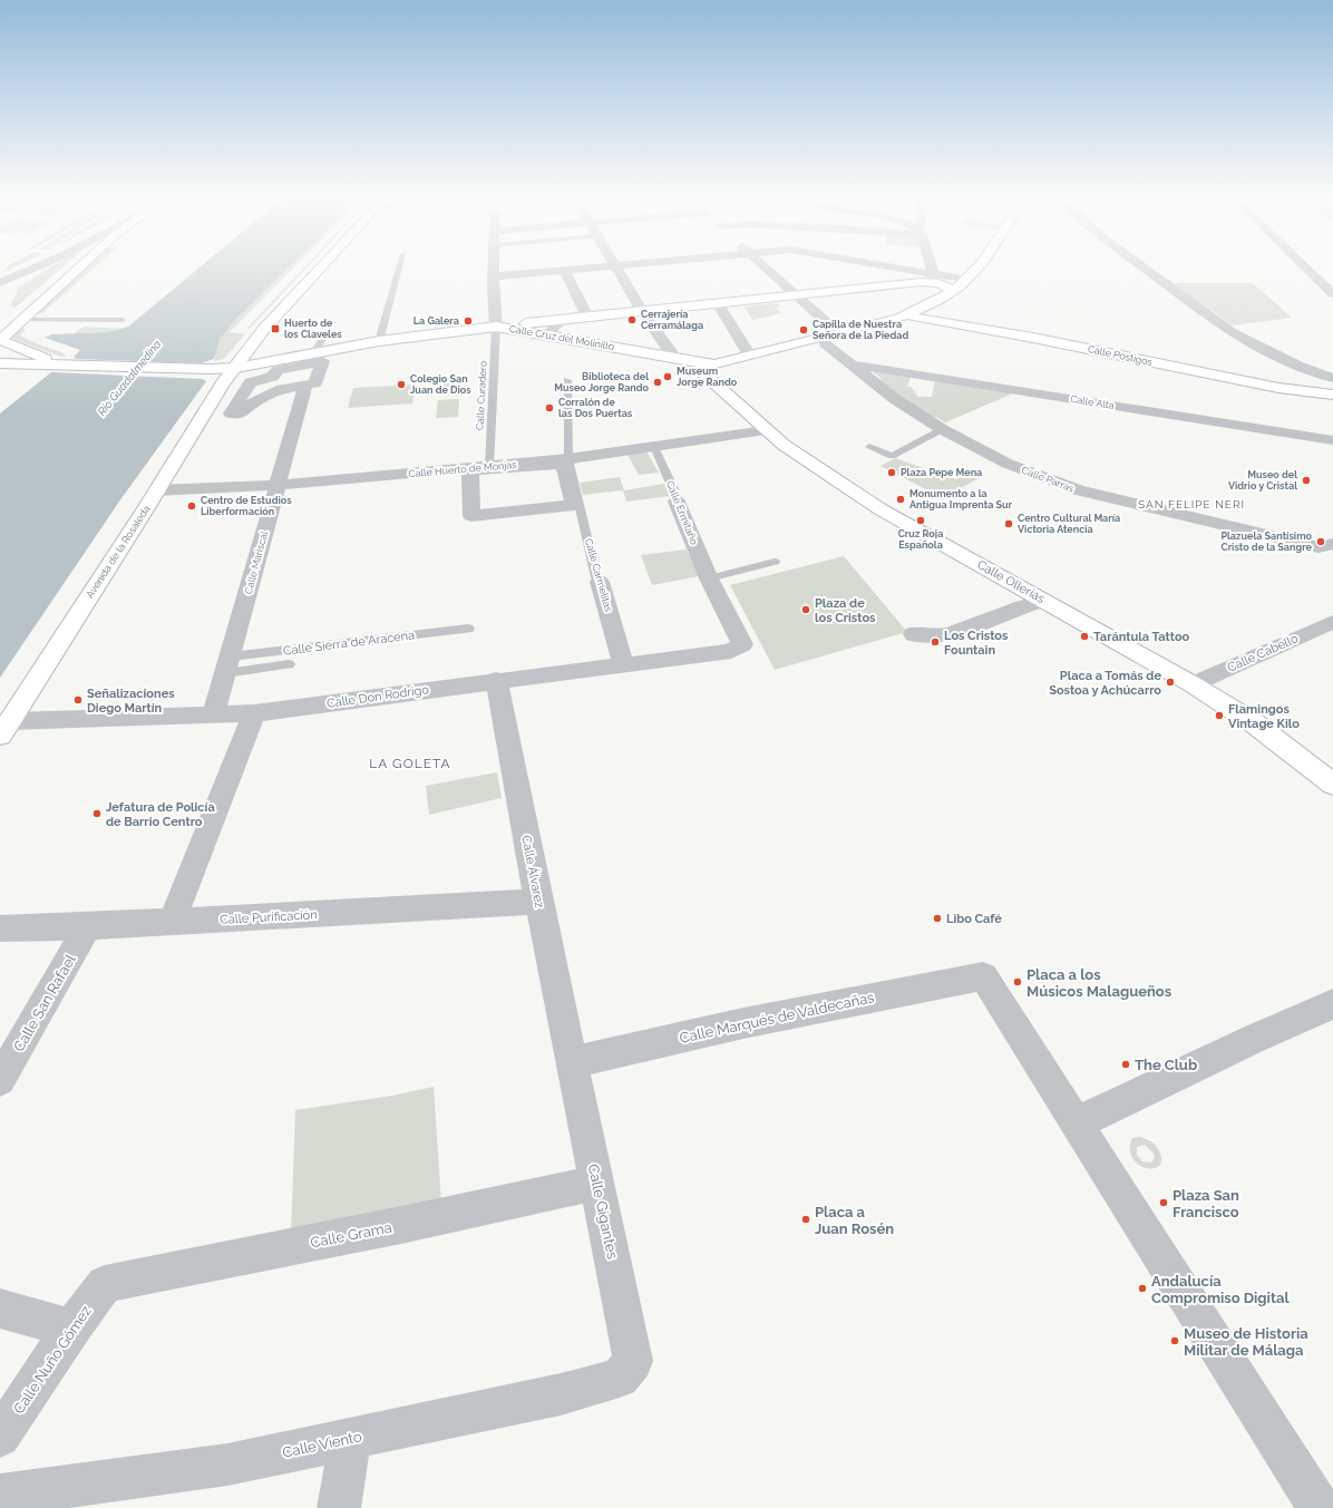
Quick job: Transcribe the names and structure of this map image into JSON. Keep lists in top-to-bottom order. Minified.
{"streets":{"main road":["Calle Cruz del Molinillo","Calle Postigos","Avenida de la Rosaleda","Calle Ollerías"],"street":["Calle Alta","Calle Huerto de Monjas","Calle Parras","Calle Ermitaño","Calle Mariscal","Calle Carmelitas","Calle Cabello","Calle Don Rodrigo","Calle Álvarez","Calle Purificación","Calle San Rafael","Calle Marqués de Valdecañas","Calle Gigantes","Calle Grama","Calle Nuño Gómez","Calle Viento"],"lane":["Calle Curadero","Calle Sierra de Aracena"]},"crossings":[["Calle Cruz del Molinillo","Calle Postigos"],["Calle Cruz del Molinillo","Calle Curadero"],["Calle Cruz del Molinillo","Calle Parras"],["Calle Cruz del Molinillo","Avenida de la Rosaleda"],["Calle Cruz del Molinillo","Calle Ollerías"],["Calle Curadero","Calle Huerto de Monjas"],["Calle Alta","Calle Parras"],["Calle Huerto de Monjas","Calle Ermitaño"],["Calle Huerto de Monjas","Avenida de la Rosaleda"],["Calle Huerto de Monjas","Calle Mariscal"],["Calle Huerto de Monjas","Calle Carmelitas"],["Calle Huerto de Monjas","Calle Ollerías"],["Calle Ermitaño","Calle Don Rodrigo"],["Avenida de la Rosaleda","Calle Don Rodrigo"],["Calle Mariscal","Calle Sierra de Aracena"],["Calle Mariscal","Calle Don Rodrigo"],["Calle Carmelitas","Calle Don Rodrigo"],["Calle Ollerías","Calle Cabello"],["Calle Don Rodrigo","Calle Álvarez"],["Calle Álvarez","Calle Purificación"],["Calle Álvarez","Calle Marqués de Valdecañas"],["Calle Álvarez","Calle Gigantes"],["Calle Purificación","Calle San Rafael"],["Calle Marqués de Valdecañas","Calle Gigantes"],["Calle Gigantes","Calle Grama"],["Calle Gigantes","Calle Viento"],["Calle Grama","Calle Nuño Gómez"]],"districts":["SAN FELIPE NERI","LA GOLETA"],"water":["Río Guadalmedina"],"places":{"other":["Cerrajería Cerramálaga","La Galera","Capilla de Nuestra Señora de la Piedad","Museum Jorge Rando","Biblioteca del Museo Jorge Rando","Colegio San Juan de Dios","Corralón de las Dos Puertas","Plaza Pepe Mena","Museo del Vidrio y Cristal","Monumento a la Antigua Imprenta Sur","Centro de Estudios Liberformación","Cruz Roja Española","Centro Cultural María Victoria Atencia","Plazuela Santísimo Cristo de la Sangre","Plaza de los Cristos","Tarántula Tattoo","Los Cristos Fountain","Placa a Tomás de Sostoa y Achúcarro","Señalizaciones Diego Martín","Flamingos Vintage Kilo","Jefatura de Policía de Barrio Centro","Libo Café","Placa a los Músicos Malagueños","The Club","Plaza San Francisco","Placa a Juan Rosén","Andalucía Compromiso Digital","Museo de Historia Militar de Málaga"],"transit":["Huerto de los Claveles"]}}
